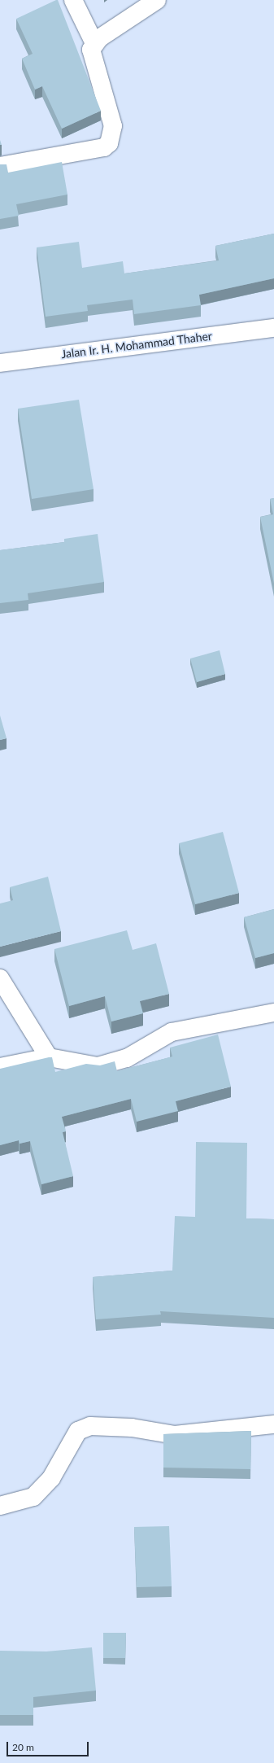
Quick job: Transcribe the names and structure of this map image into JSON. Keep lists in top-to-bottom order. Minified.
{"streets":{"street":["Jalan Ir. H. Mohammad Thaher"]},"scale_bar":"20 m"}
